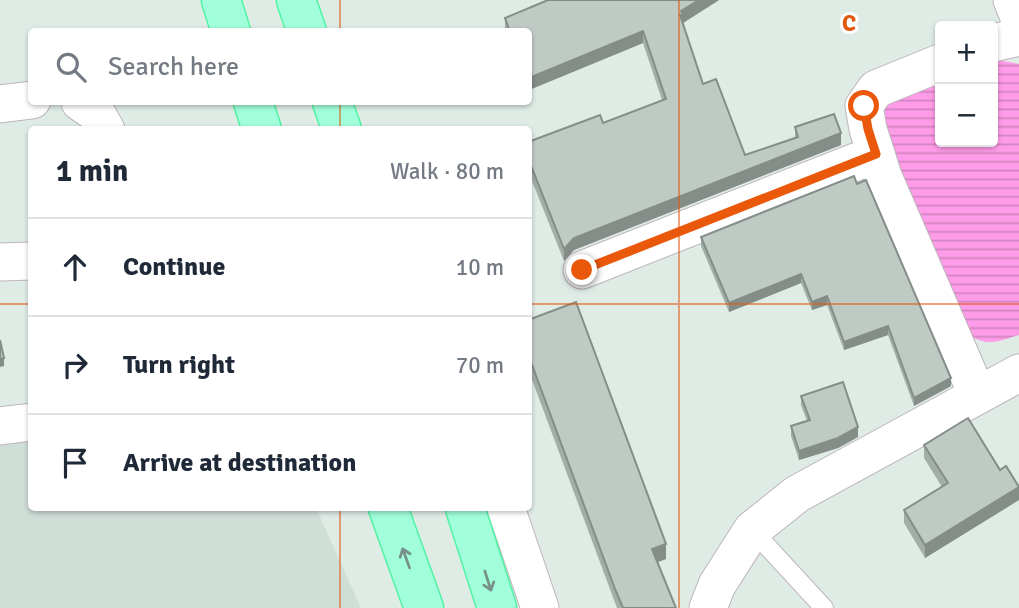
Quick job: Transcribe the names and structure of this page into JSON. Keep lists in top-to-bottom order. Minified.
{"page":{"map_buttons":["+","−"],"search":"Search here","heading":["1 min","Walk · 80 m"],"list":[["Continue","10 m"],["Turn right","70 m"],"Arrive at destination"]},"grid":{"columns":["C"]}}
